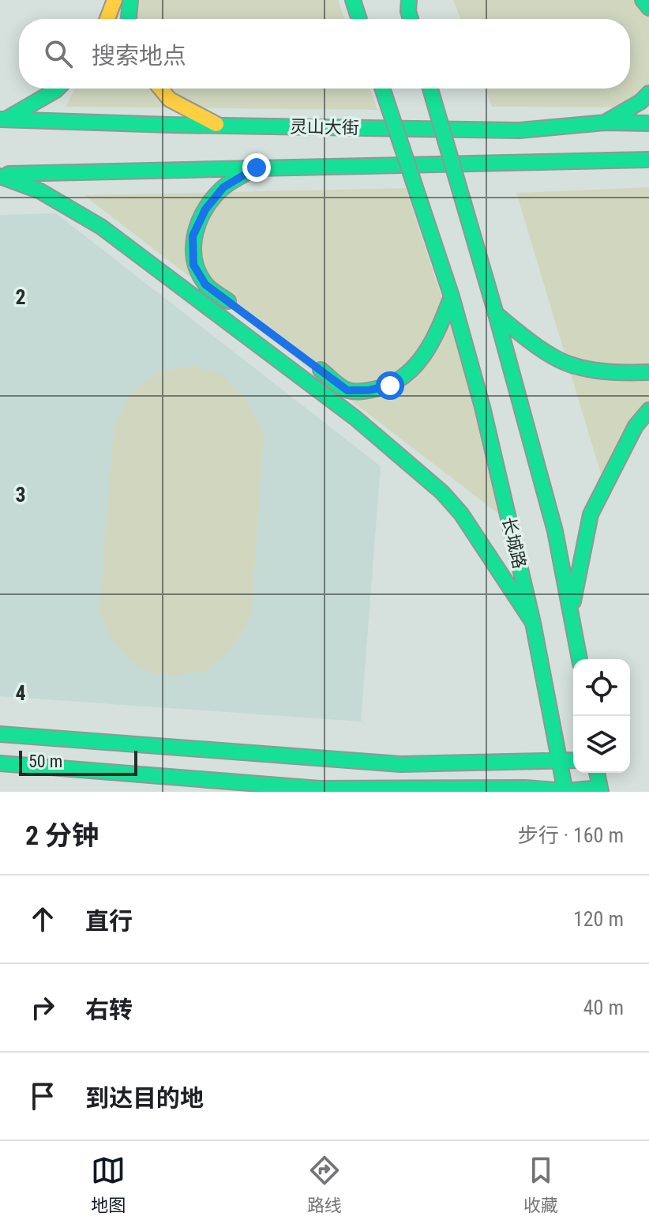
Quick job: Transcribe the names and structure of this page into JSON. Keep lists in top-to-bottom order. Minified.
{"streets":{"main road":["灵山大街","长城路"]},"scale_bar":"50 m","page":{"search":"搜索地点","scale":"50 m","heading":["2 分钟","步行 · 160 m"],"list":[["直行","120 m"],["右转","40 m"],"到达目的地"],"nav":["地图","路线","收藏"]},"grid":{"rows":["2","3","4"]}}
